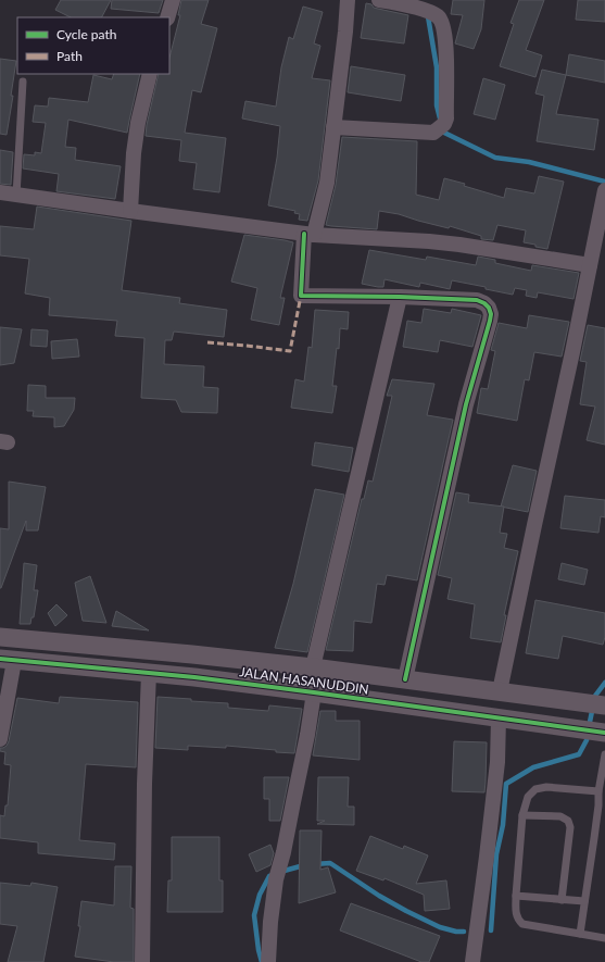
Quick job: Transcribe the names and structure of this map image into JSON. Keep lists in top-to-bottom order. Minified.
{"streets":{"street":["JALAN HASANUDDIN"]},"legend":["Cycle path","Path"]}
